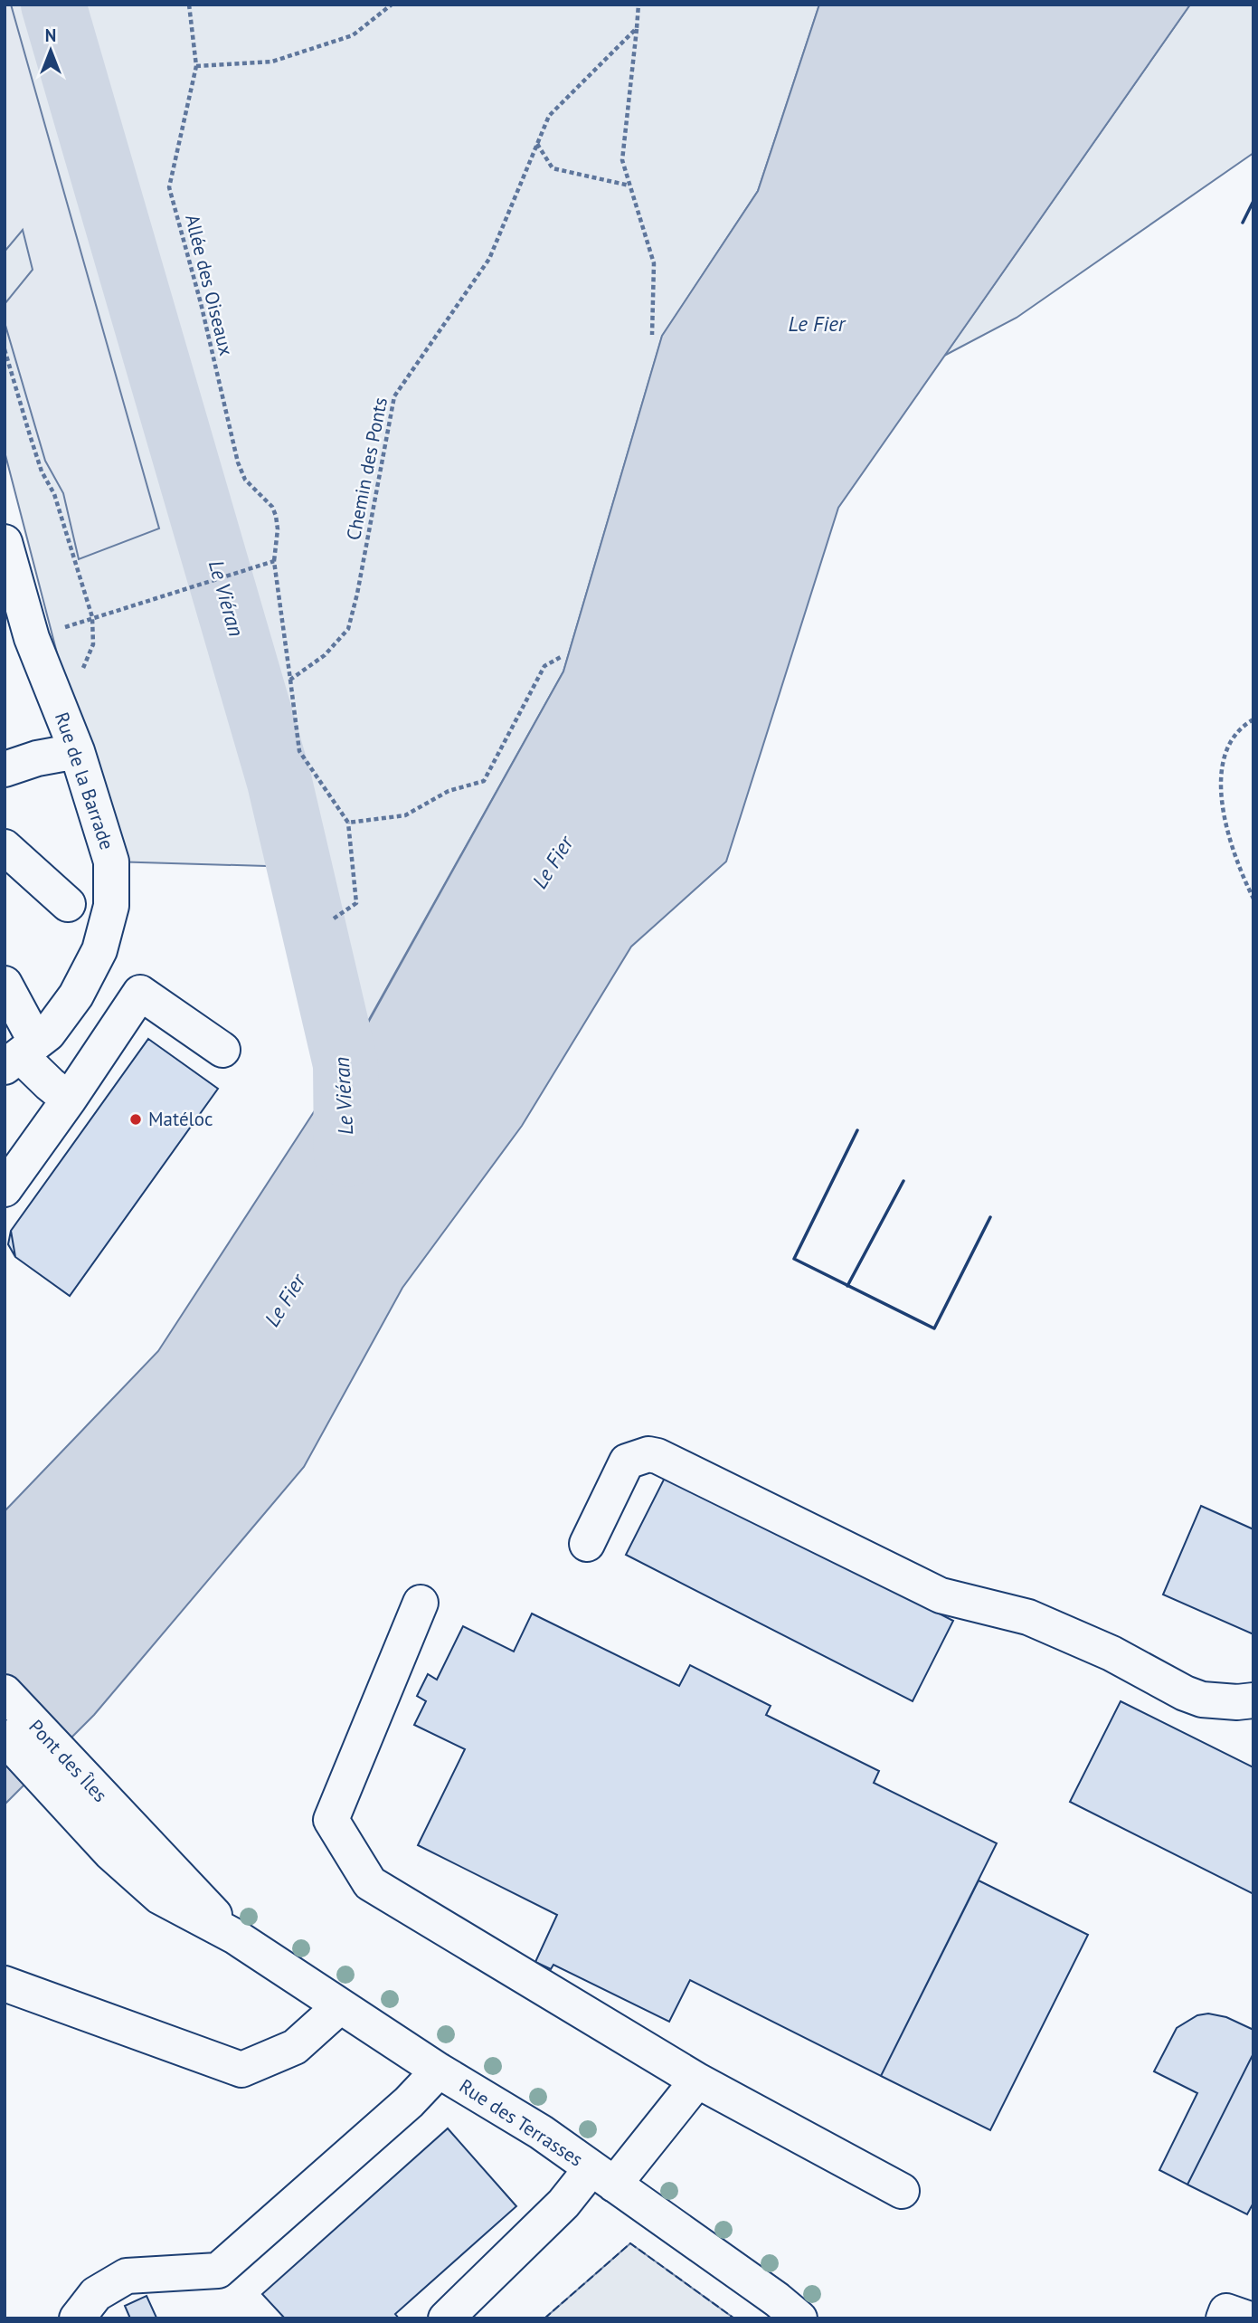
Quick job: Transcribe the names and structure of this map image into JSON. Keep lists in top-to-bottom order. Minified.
{"streets":{"street":["Rue de la Barrade","Pont des Îles","Rue des Terrasses"],"path":["Allée des Oiseaux","Chemin des Ponts"]},"crossings":[["Pont des Îles","Rue des Terrasses"]],"water":["Le Fier","Le Viéran"],"places":["Matéloc"],"north":"top"}
